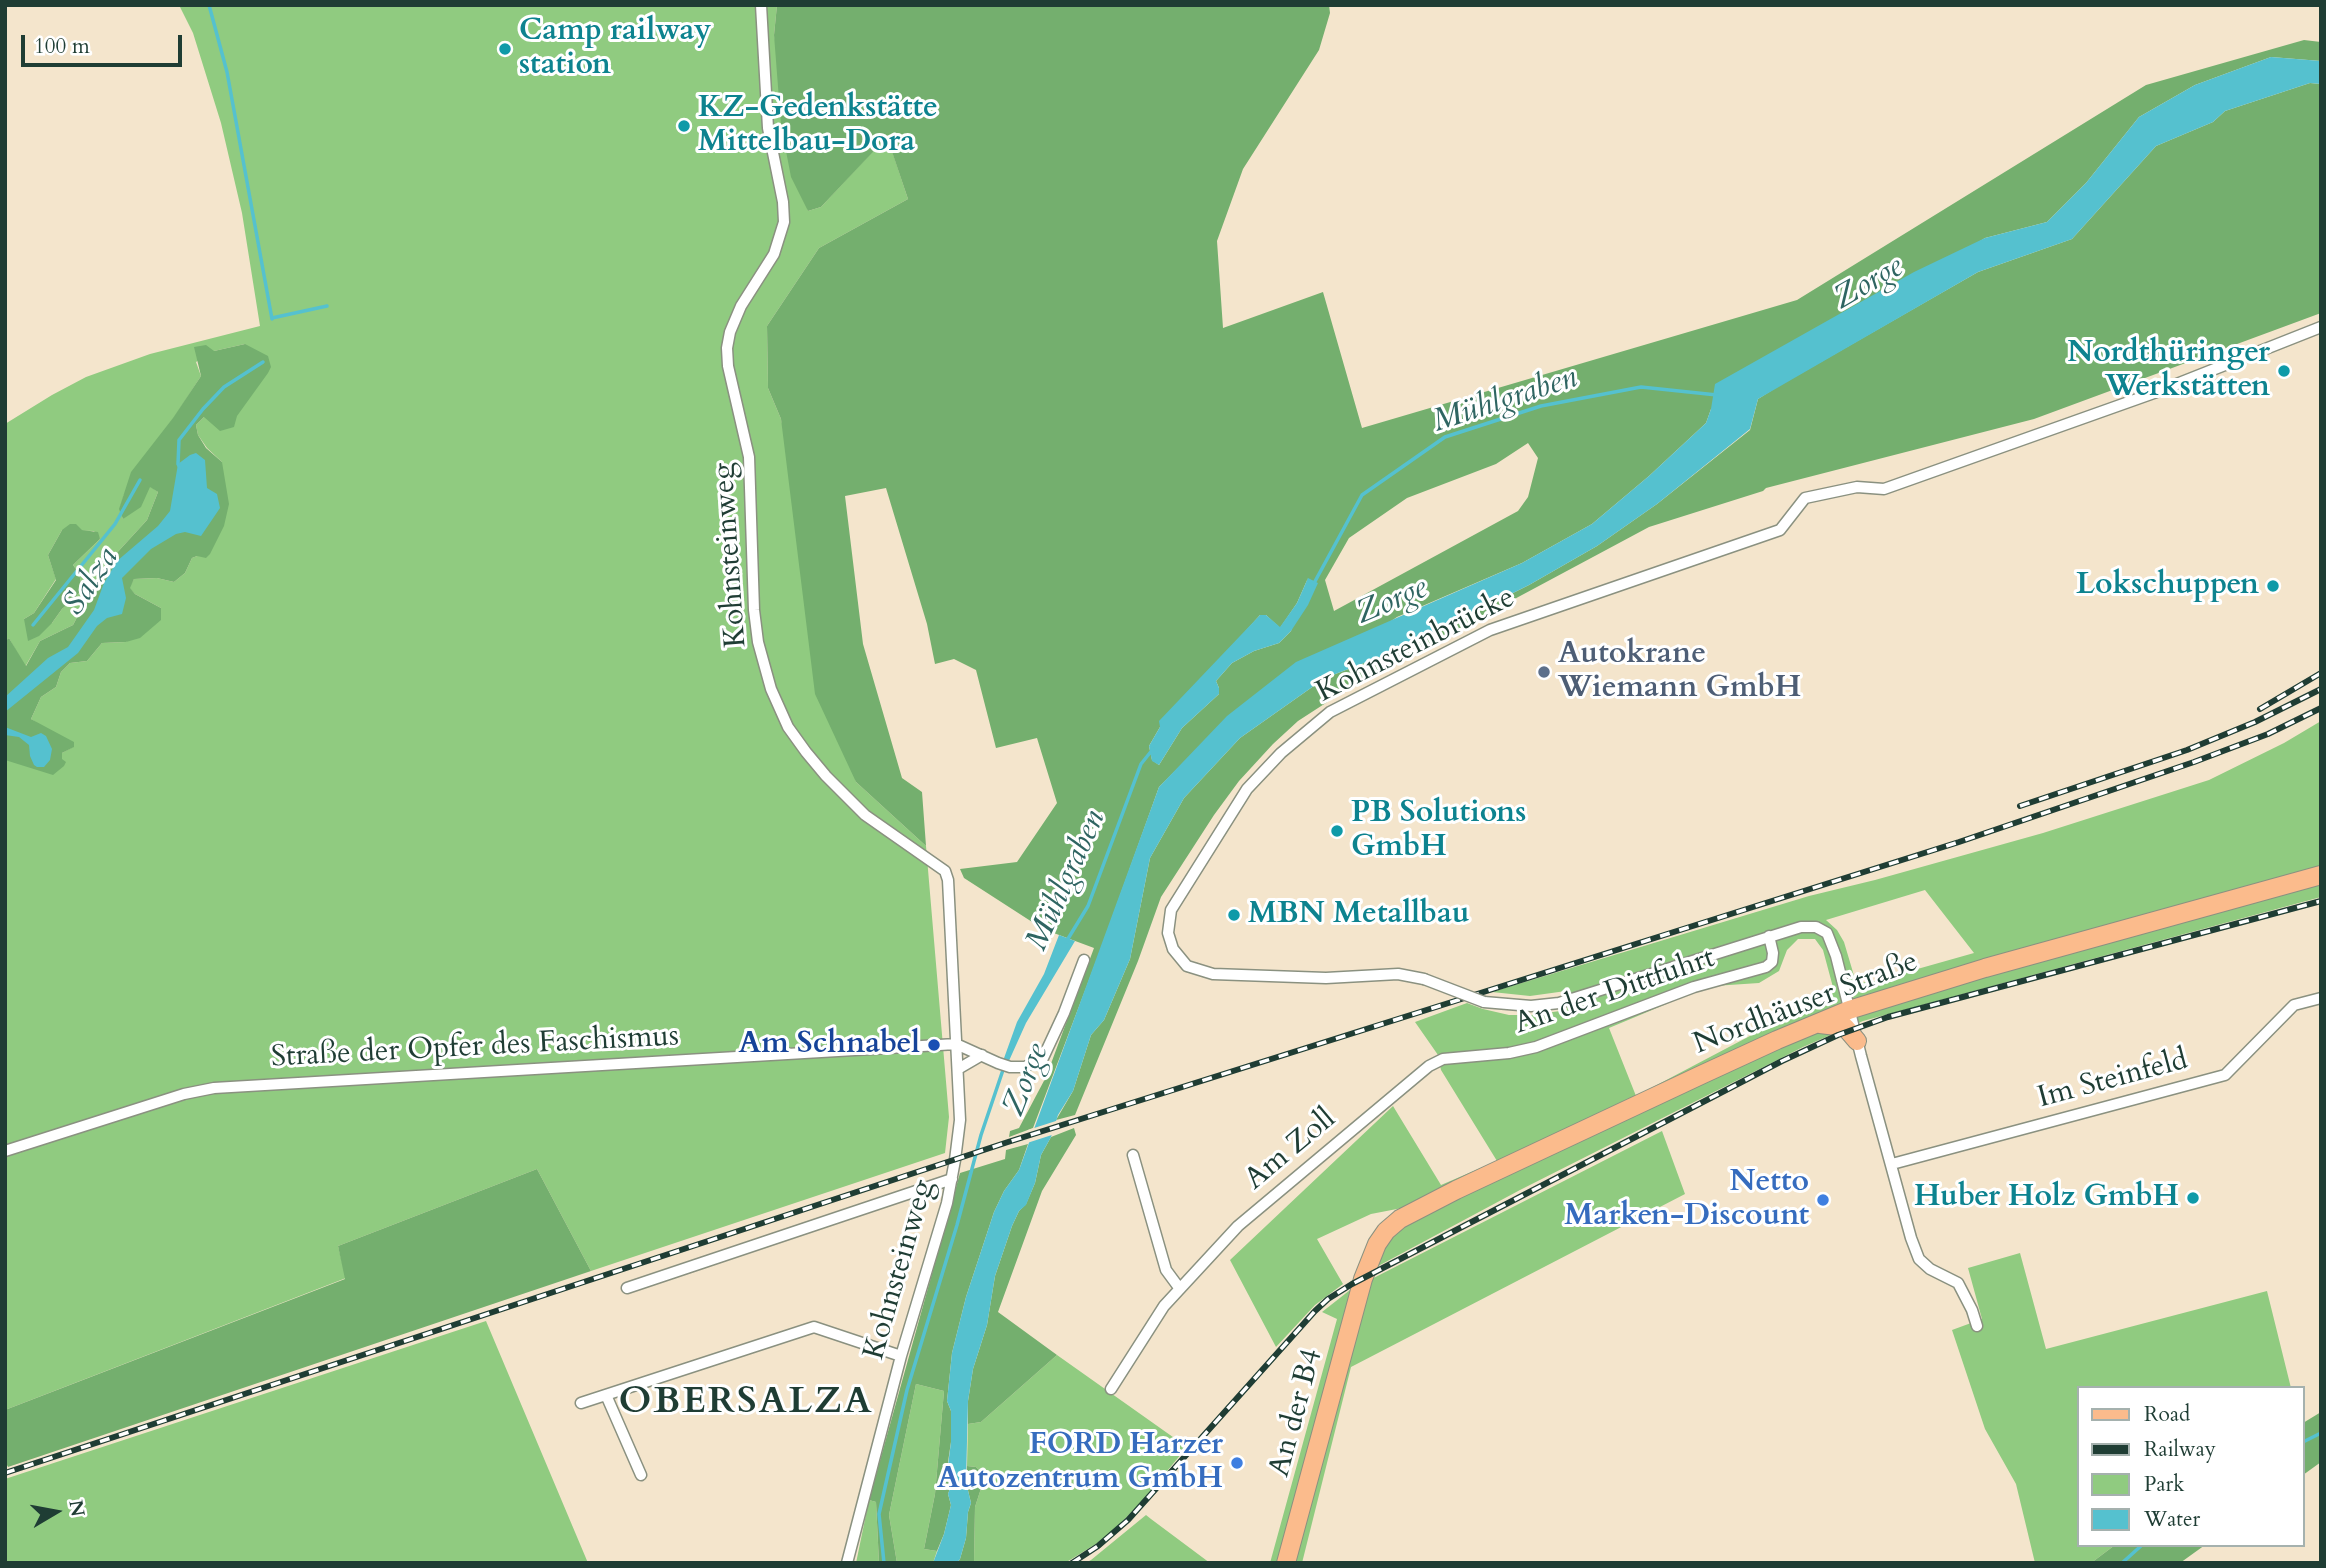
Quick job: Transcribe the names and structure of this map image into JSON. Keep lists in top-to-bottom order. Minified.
{"streets":{"main road":["Nordhäuser Straße","An der B4"],"street":["Kohnsteinweg","Kohnsteinbrücke","An der Dittfuhrt","Straße der Opfer des Faschismus","Im Steinfeld","Am Zoll"]},"crossings":[["Kohnsteinweg","Straße der Opfer des Faschismus"],["Kohnsteinbrücke","An der Dittfuhrt"],["Kohnsteinbrücke","Nordhäuser Straße"],["An der Dittfuhrt","Am Zoll"],["Nordhäuser Straße","An der B4"]],"districts":["OBERSALZA"],"water":["Zorge","Mühlgraben","Salza"],"places":["Camp railway station","KZ-Gedenkstätte Mittelbau-Dora","Nordthüringer Werkstätten","Lokschuppen","Autokrane Wiemann GmbH","PB Solutions GmbH","MBN Metallbau","Am Schnabel","Huber Holz GmbH","Netto Marken-Discount","FORD Harzer Autozentrum GmbH"],"legend":["Road","Railway","Park","Water"],"scale_bar":"100 m","north":"right"}
